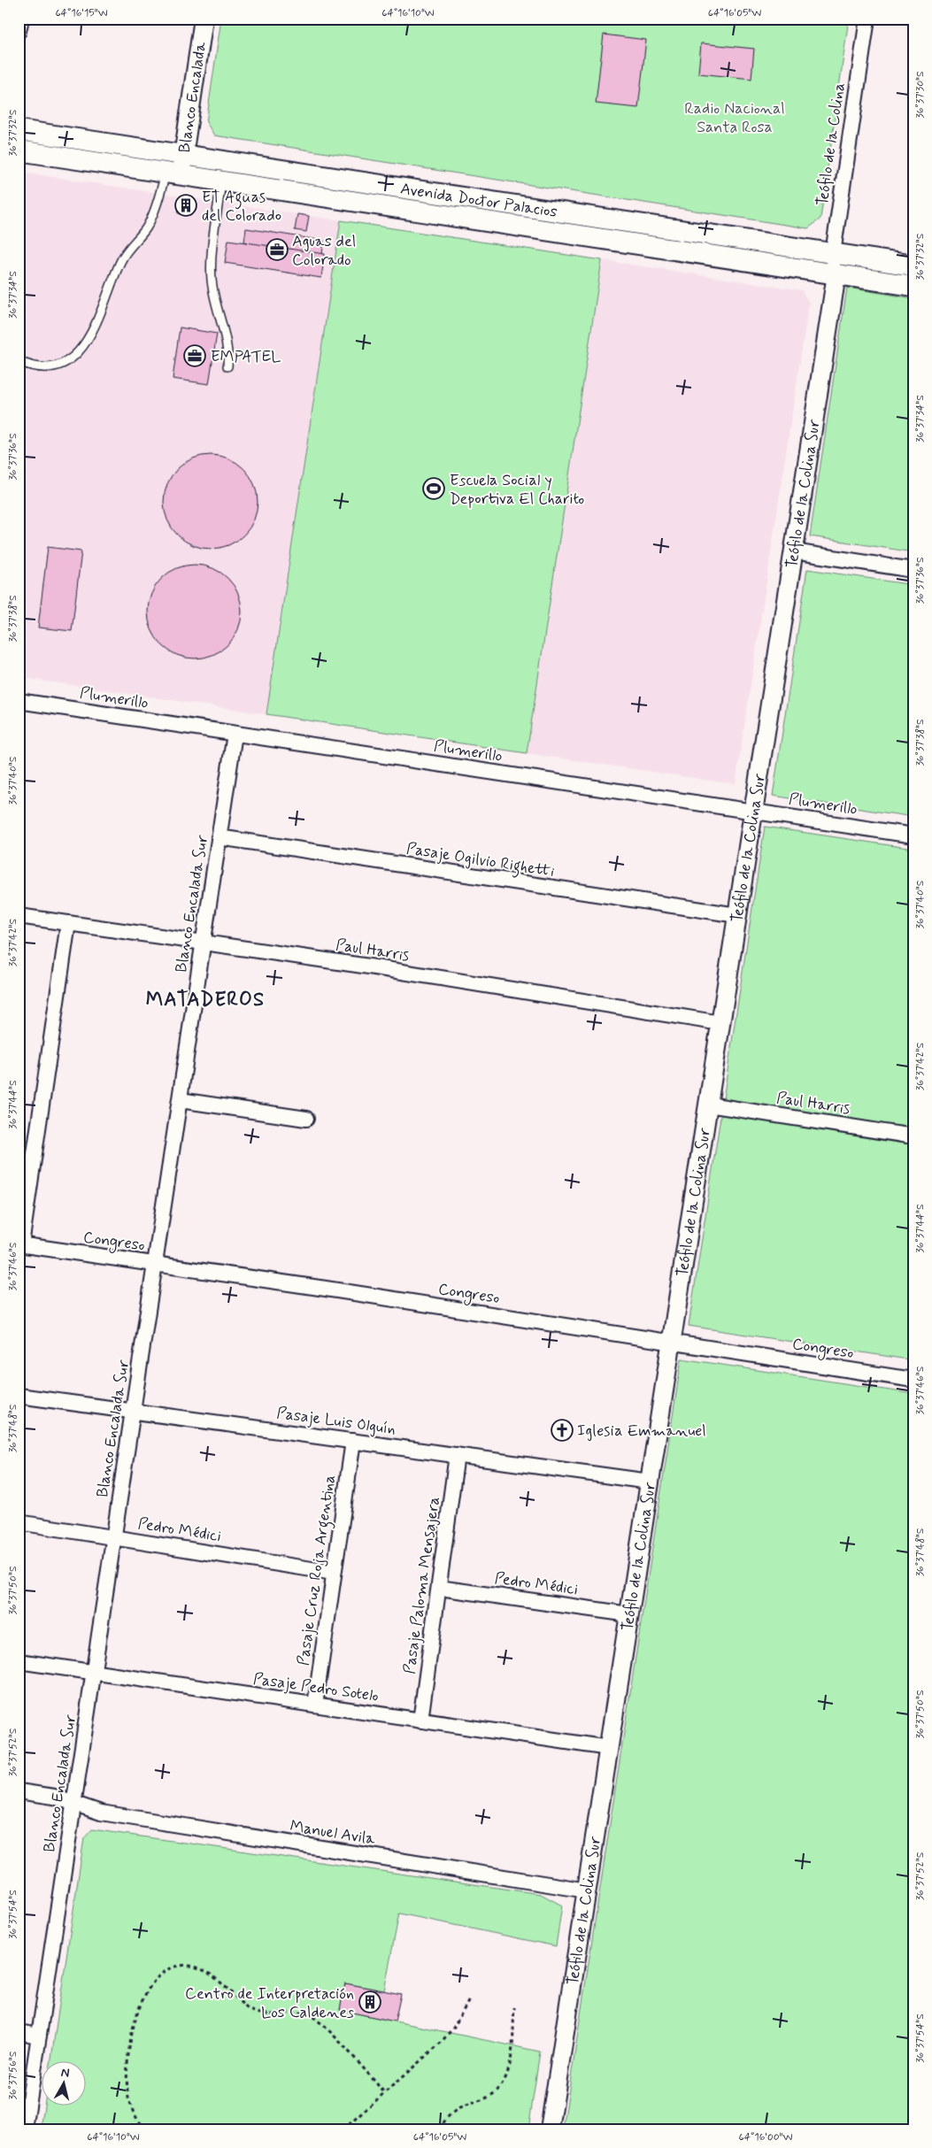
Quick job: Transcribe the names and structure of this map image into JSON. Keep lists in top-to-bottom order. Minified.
{"streets":{"main road":["Avenida Doctor Palacios"],"street":["Blanco Encalada","Teófilo de la Colina","Teófilo de la Colina Sur","Plumerillo","Pasaje Ogilvio Righetti","Blanco Encalada Sur","Paul Harris","Congreso","Pasaje Luis Olguín","Pedro Médici","Pasaje Cruz Roja Argentina","Pasaje Paloma Mensajera","Pasaje Pedro Sotelo","Manuel Avila"]},"crossings":[["Blanco Encalada","Avenida Doctor Palacios"],["Teófilo de la Colina","Avenida Doctor Palacios"],["Teófilo de la Colina","Teófilo de la Colina Sur"],["Avenida Doctor Palacios","Teófilo de la Colina Sur"],["Teófilo de la Colina Sur","Plumerillo"],["Teófilo de la Colina Sur","Pasaje Ogilvio Righetti"],["Teófilo de la Colina Sur","Paul Harris"],["Teófilo de la Colina Sur","Congreso"],["Teófilo de la Colina Sur","Pasaje Luis Olguín"],["Teófilo de la Colina Sur","Pedro Médici"],["Teófilo de la Colina Sur","Pasaje Pedro Sotelo"],["Teófilo de la Colina Sur","Manuel Avila"],["Plumerillo","Blanco Encalada Sur"],["Pasaje Ogilvio Righetti","Blanco Encalada Sur"],["Blanco Encalada Sur","Paul Harris"],["Blanco Encalada Sur","Congreso"],["Blanco Encalada Sur","Pasaje Luis Olguín"],["Blanco Encalada Sur","Pedro Médici"],["Blanco Encalada Sur","Pasaje Pedro Sotelo"],["Blanco Encalada Sur","Manuel Avila"],["Pasaje Luis Olguín","Pasaje Cruz Roja Argentina"],["Pasaje Luis Olguín","Pasaje Paloma Mensajera"],["Pedro Médici","Pasaje Cruz Roja Argentina"],["Pedro Médici","Pasaje Paloma Mensajera"],["Pasaje Cruz Roja Argentina","Pasaje Pedro Sotelo"],["Pasaje Paloma Mensajera","Pasaje Pedro Sotelo"]],"districts":["MATADEROS"],"parks":["Radio Nacional Santa Rosa"],"places":{"building":["ET Aguas del Colorado","Centro de Interpretación Los Caldenes"],"office":["Aguas del Colorado","EMPATEL"],"sports":["Escuela Social y Deportiva El Charito"],"church":["Iglesia Emmanuel"]},"north":"top","coordinates":["64°16'15\"W","64°16'10\"W","64°16'05\"W","36°37'30\"S","36°37'32\"S","36°37'34\"S","36°37'36\"S","36°37'38\"S","36°37'40\"S","36°37'42\"S","36°37'44\"S","36°37'46\"S","36°37'48\"S","36°37'50\"S","36°37'52\"S","36°37'54\"S","36°37'56\"S","64°16'00\"W"]}
